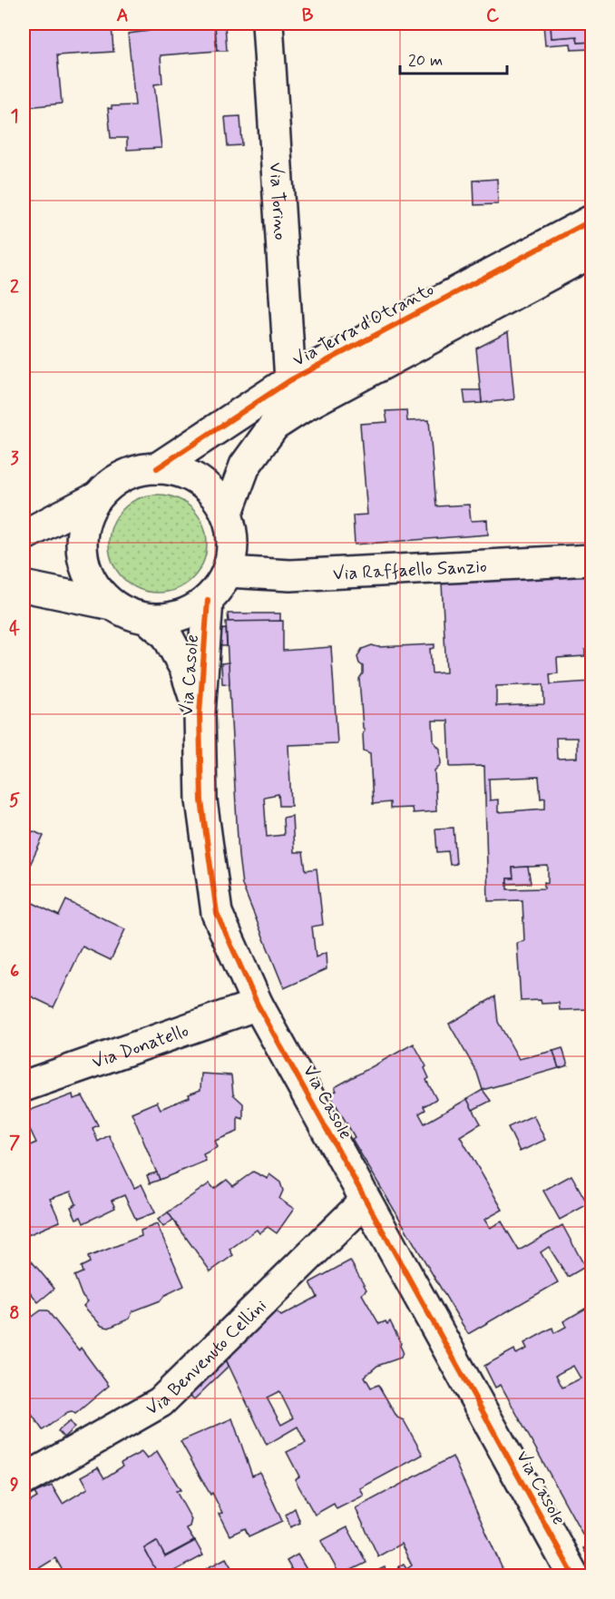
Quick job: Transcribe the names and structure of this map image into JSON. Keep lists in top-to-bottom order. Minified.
{"streets":{"street":["Via Torino","Via Terra d'Otranto","Via Raffaello Sanzio","Via Casole","Via Donatello","Via Benvenuto Cellini"]},"crossings":[["Via Torino","Via Terra d'Otranto"],["Via Terra d'Otranto","Via Raffaello Sanzio"],["Via Terra d'Otranto","Via Casole"],["Via Raffaello Sanzio","Via Casole"],["Via Casole","Via Donatello"],["Via Casole","Via Benvenuto Cellini"]],"scale_bar":"20 m","grid":{"columns":["A","B","C"],"rows":["1","2","3","4","5","6","7","8","9"]}}
